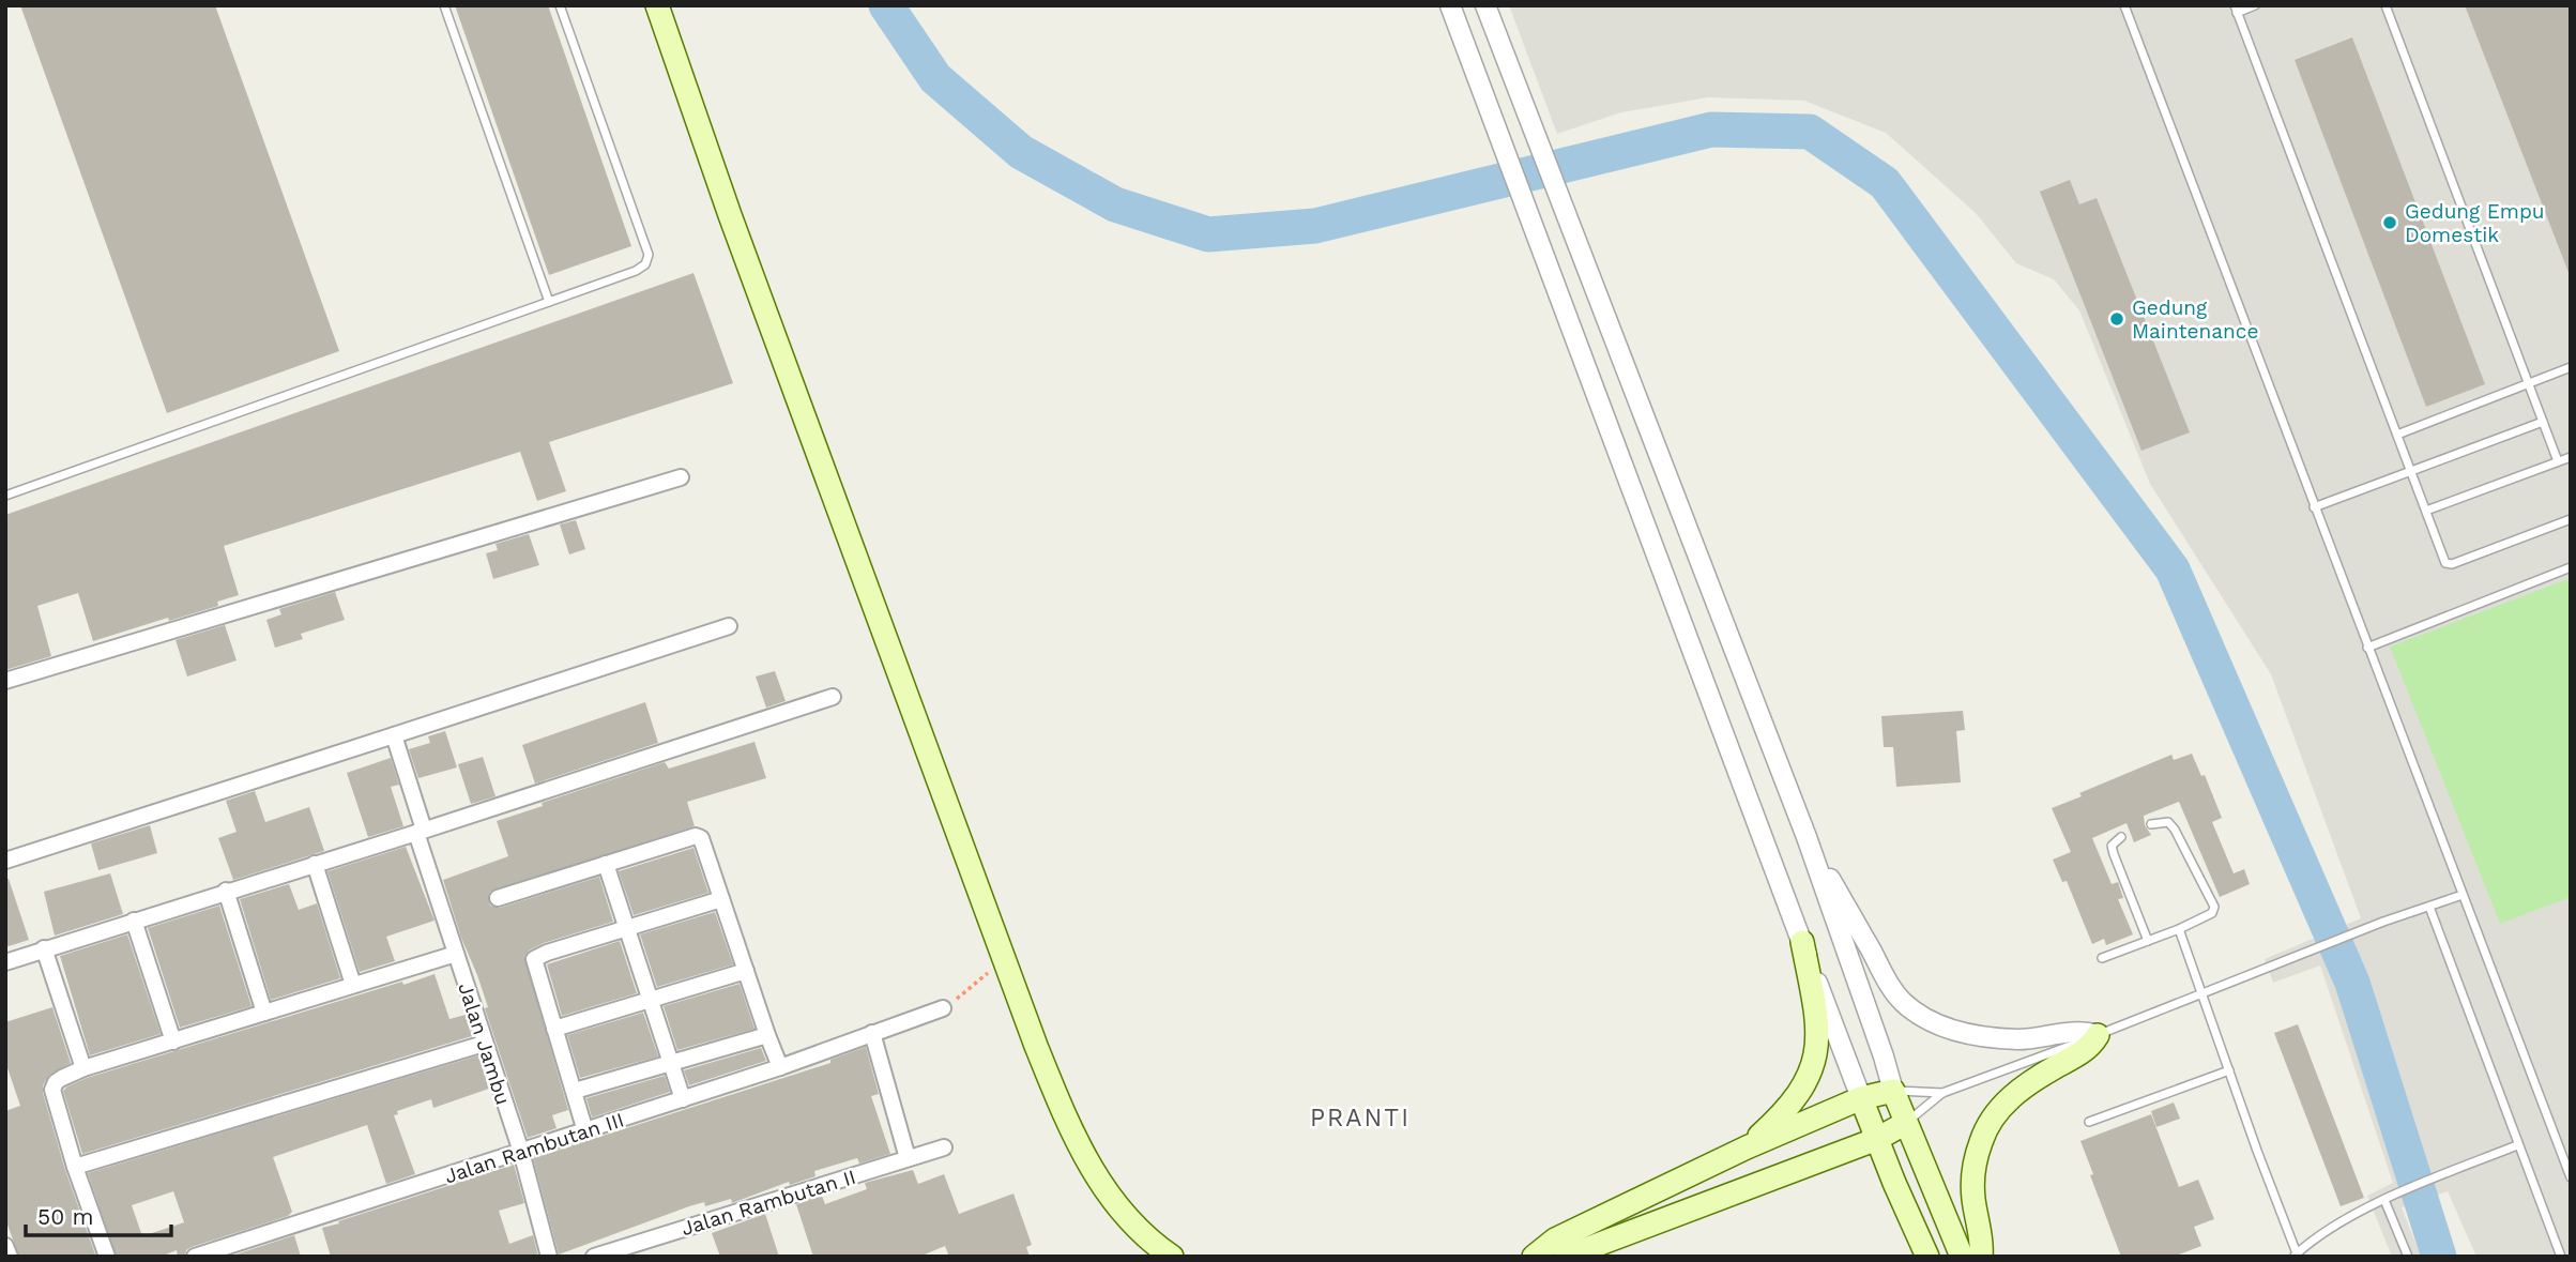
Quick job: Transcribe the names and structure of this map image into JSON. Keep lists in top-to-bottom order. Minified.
{"streets":{"street":["Jalan Jambu","Jalan Rambutan III","Jalan Rambutan II"]},"crossings":[["Jalan Jambu","Jalan Rambutan III"]],"districts":["PRANTI"],"places":["Gedung Empu Domestik","Gedung Maintenance"],"scale_bar":"50 m"}
